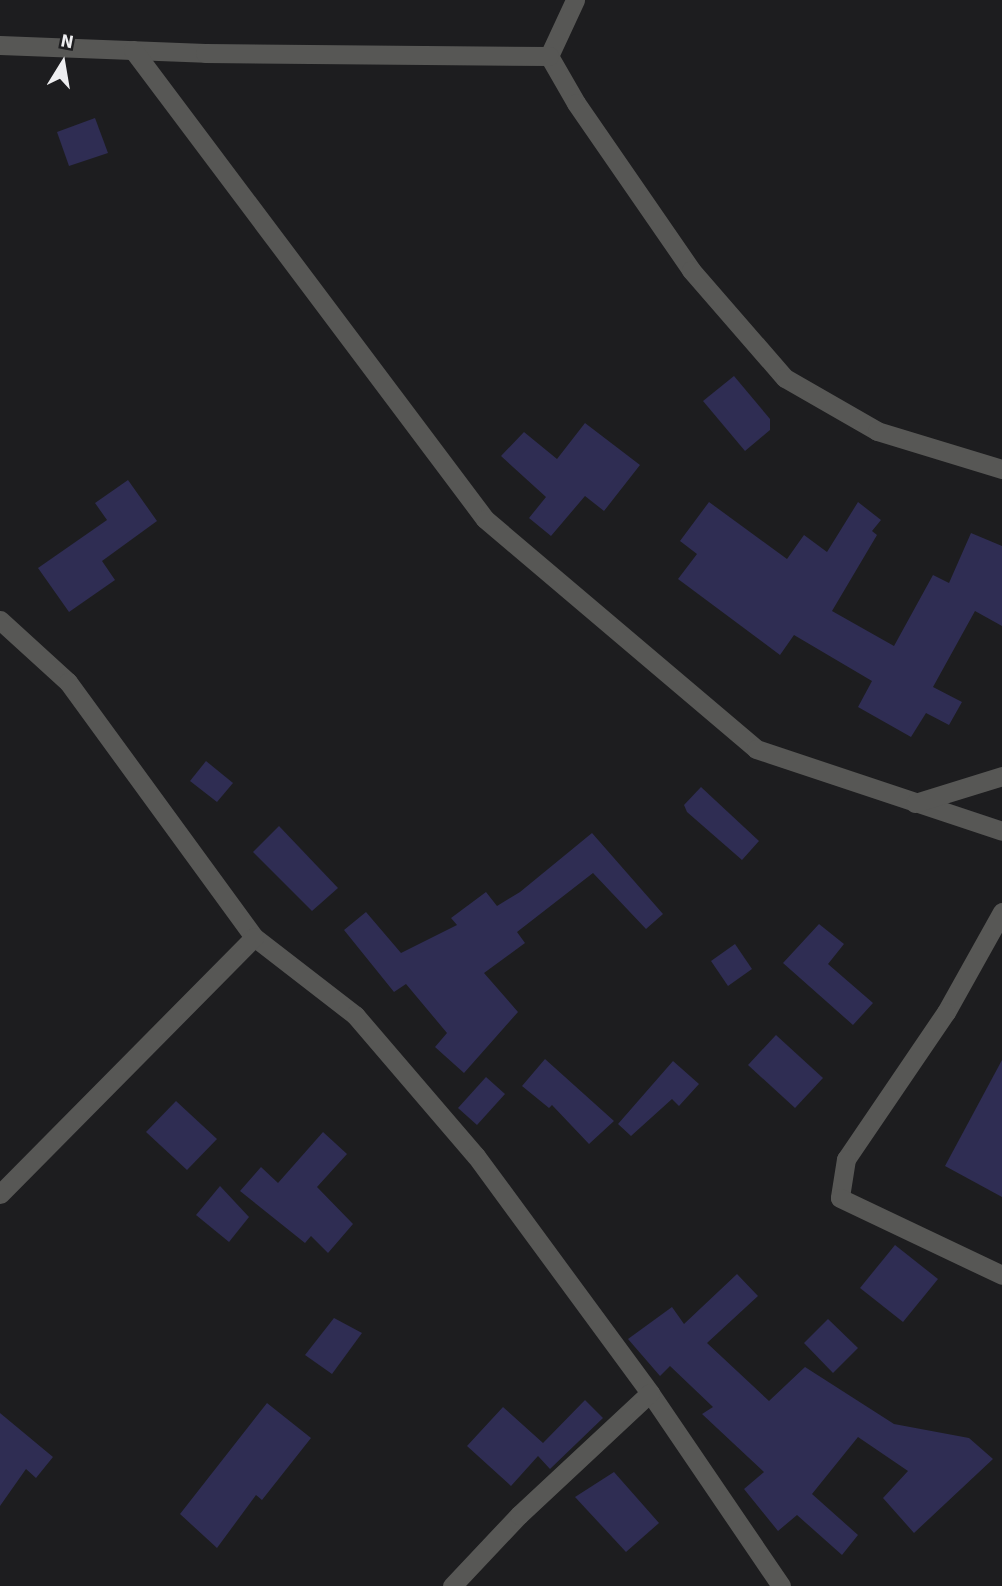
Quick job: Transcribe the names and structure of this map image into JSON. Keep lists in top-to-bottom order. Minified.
{"north":"top"}
